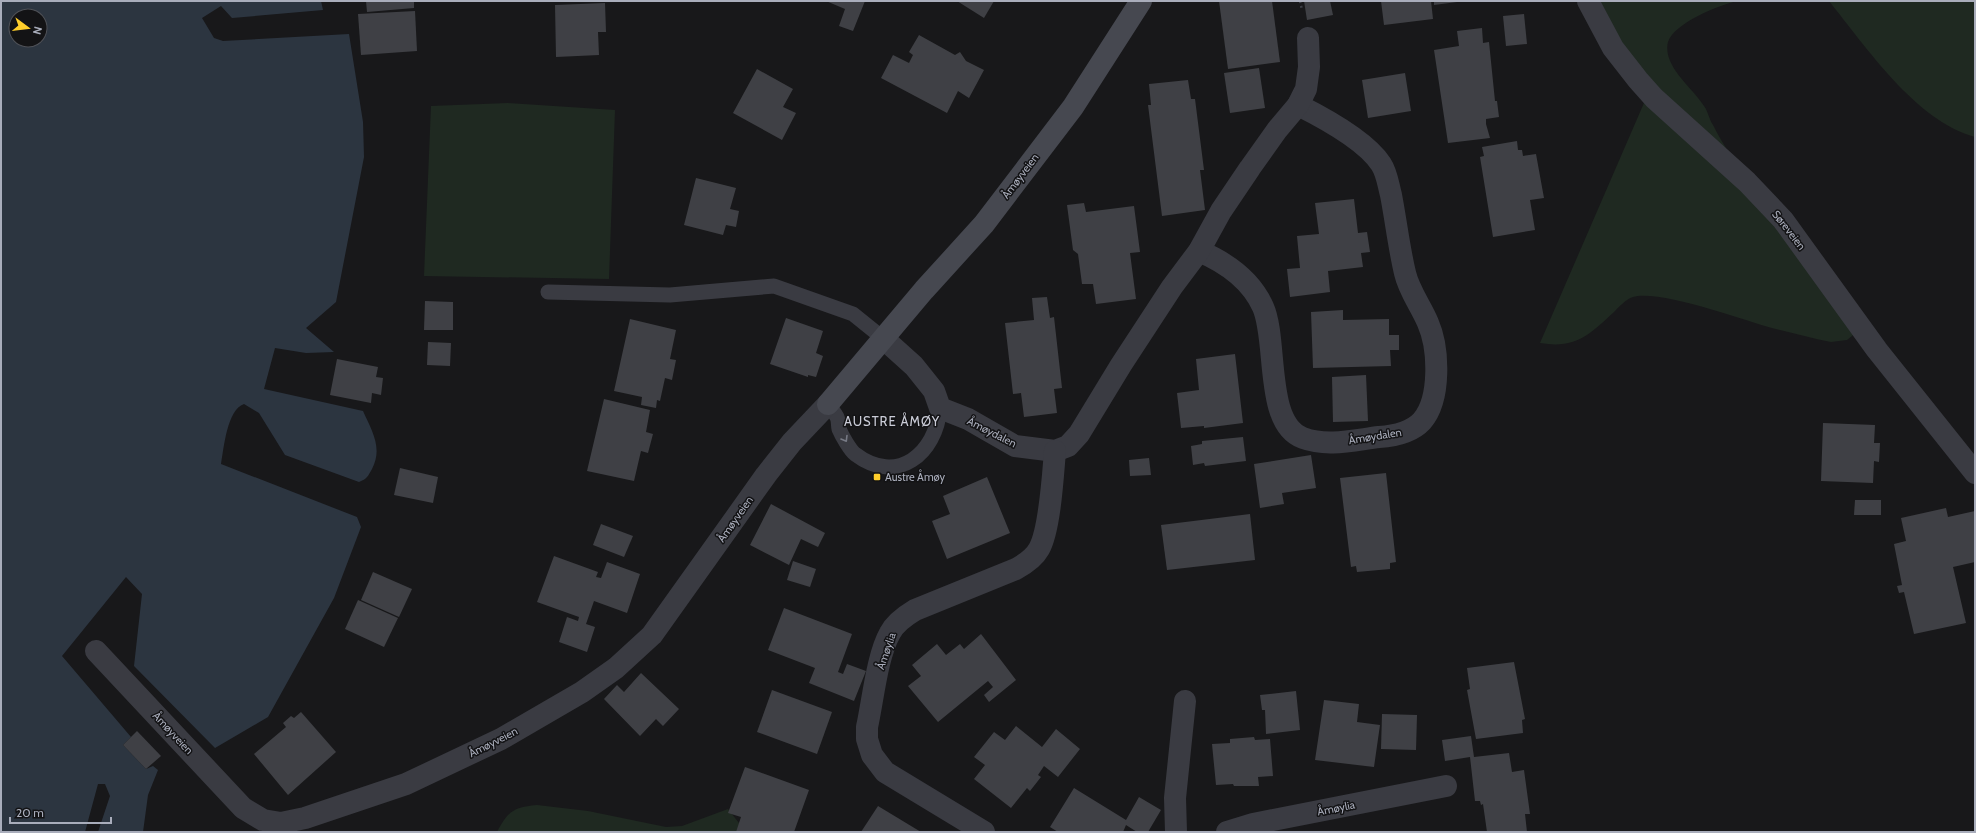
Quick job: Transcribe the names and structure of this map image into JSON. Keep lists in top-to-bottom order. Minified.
{"streets":{"main road":["Åmøyveien"],"street":["Søreveien","Åmøydalen","Åmøylia"]},"crossings":[["Åmøyveien","Åmøydalen"],["Åmøydalen","Åmøylia"]],"districts":["AUSTRE ÅMØY"],"places":{"transit":["Austre Åmøy"]},"scale_bar":"20 m","north":"right"}
